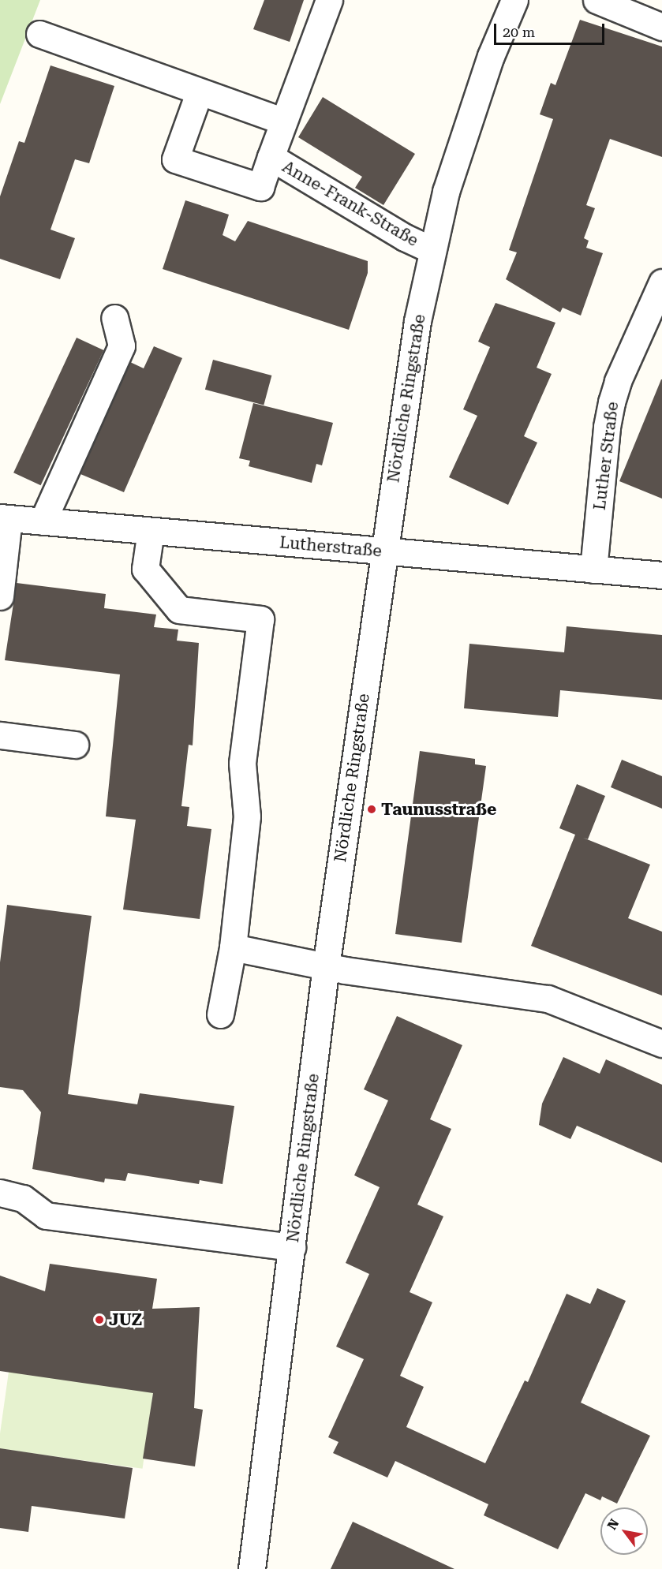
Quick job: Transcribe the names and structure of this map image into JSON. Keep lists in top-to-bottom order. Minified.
{"streets":{"street":["Anne-Frank-Straße","Nördliche Ringstraße","Luther Straße","Lutherstraße"]},"crossings":[["Anne-Frank-Straße","Nördliche Ringstraße"],["Nördliche Ringstraße","Lutherstraße"],["Luther Straße","Lutherstraße"]],"places":["Taunusstraße","JUZ"],"scale_bar":"20 m","north":"top left"}
